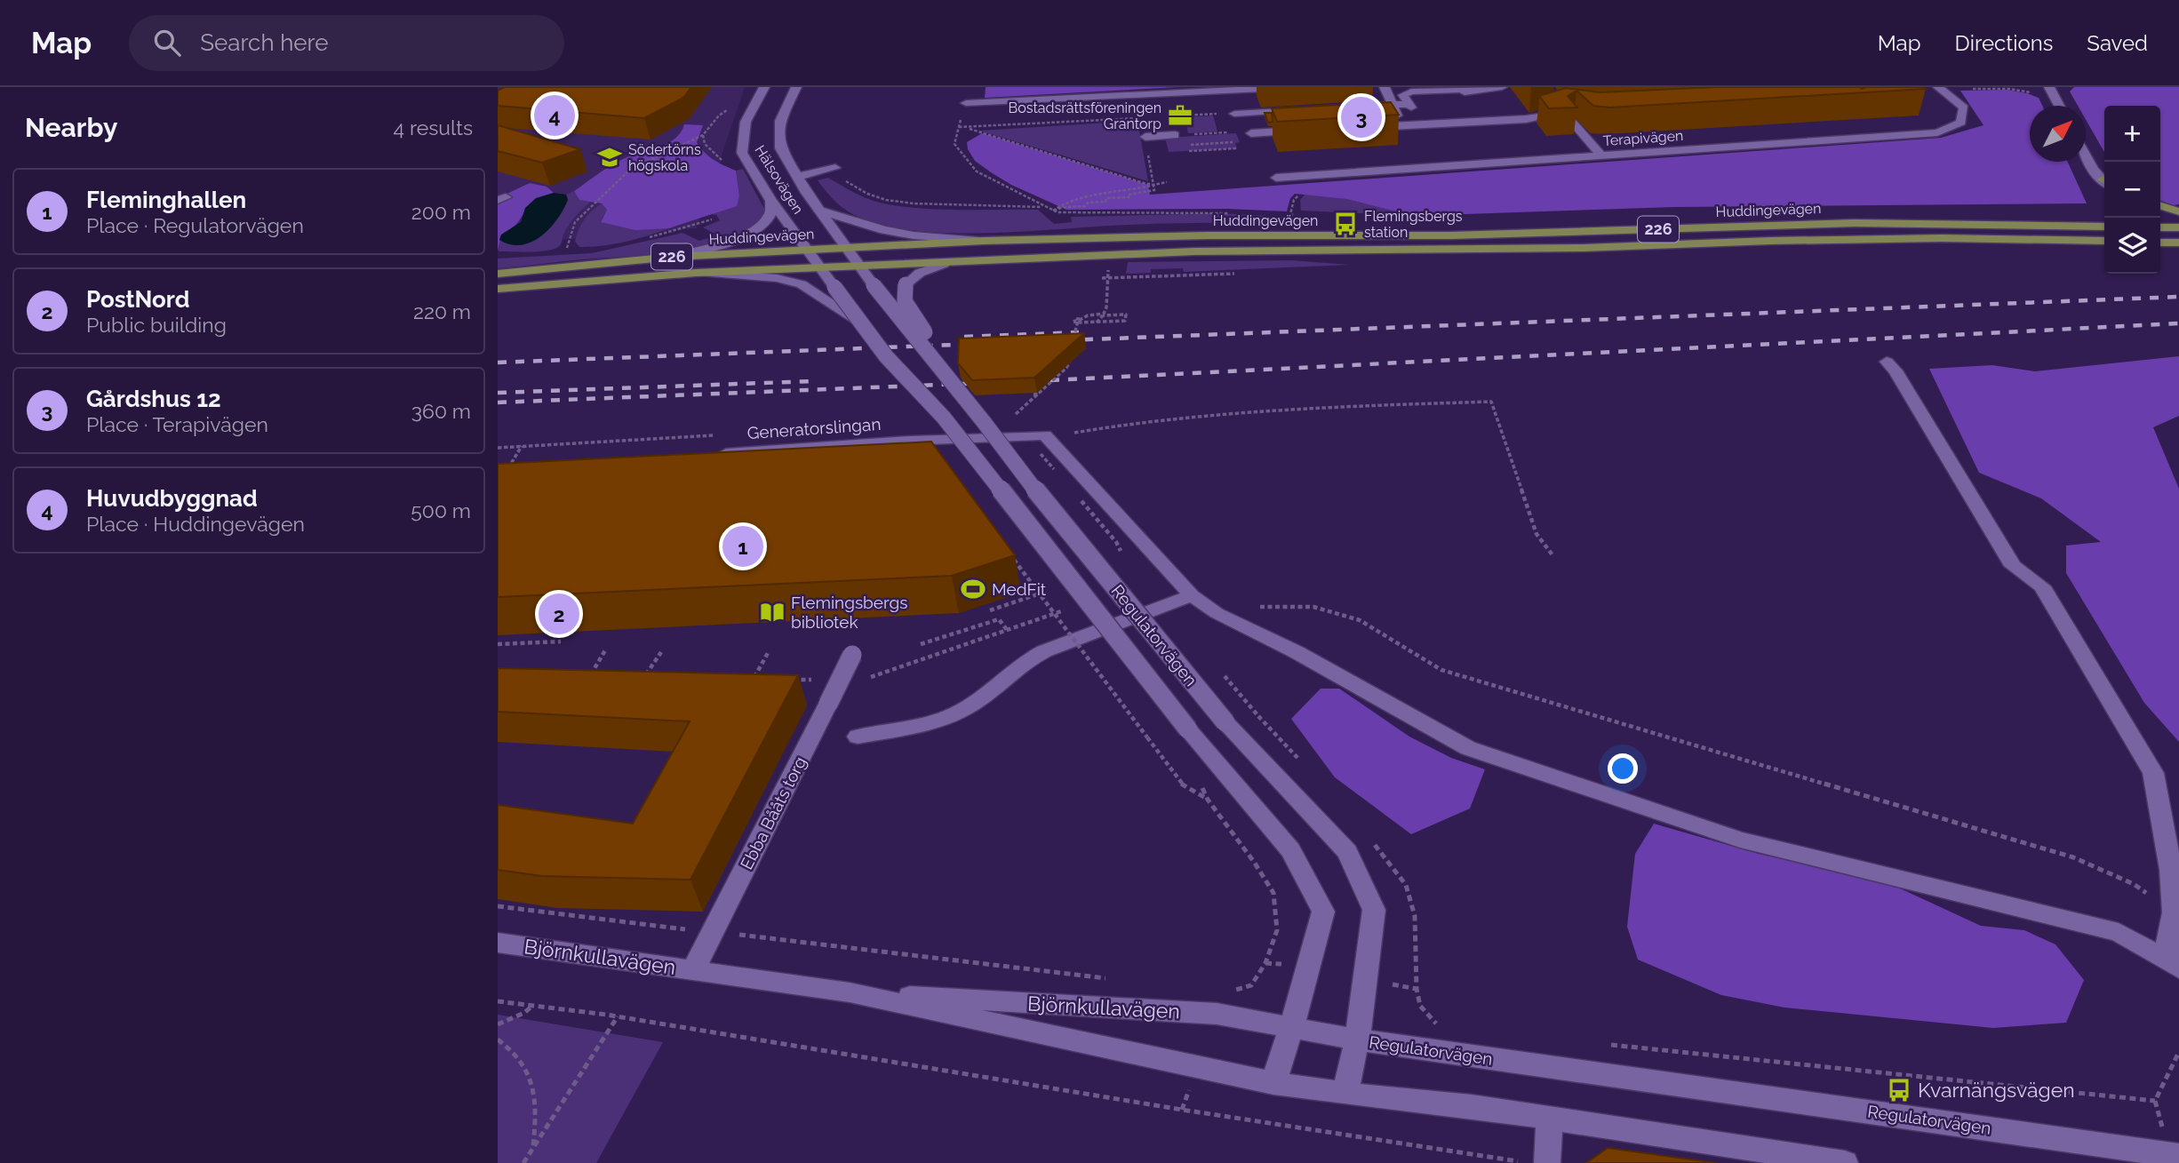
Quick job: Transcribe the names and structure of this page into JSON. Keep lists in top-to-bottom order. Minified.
{"streets":{"main road":["Huddingevägen","226"],"street":["Terapivägen","Hälsovägen","Generatorslingan","Regulatorvägen","Ebba Bååts torg","Björnkullavägen"]},"crossings":[["Hälsovägen","Huddingevägen"],["Hälsovägen","Regulatorvägen"],["Huddingevägen","Regulatorvägen"],["Regulatorvägen","Björnkullavägen"],["Ebba Bååts torg","Björnkullavägen"]],"places":{"office":["Bostadsrättsföreningen Grantorp"],"school or university":["Södertörns högskola"],"bus stop":["Flemingsbergs station","Kvarnängsvägen"],"sports":["MedFit"],"library":["Flemingsbergs bibliotek"]},"north":"top right","page":{"header":"Map","search":"Search here","nav":["Map","Directions","Saved"],"heading":["Nearby","4 results"],"pins":["4","3","1","2"],"map_buttons":["+","−"],"list":[{"mark":"1","name":"Fleminghallen","note":"Place · Regulatorvägen","value":"200 m"},{"mark":"2","name":"PostNord","note":"Public building","value":"220 m"},{"mark":"3","name":"Gårdshus 12","note":"Place · Terapivägen","value":"360 m"},{"mark":"4","name":"Huvudbyggnad","note":"Place · Huddingevägen","value":"500 m"}]}}
